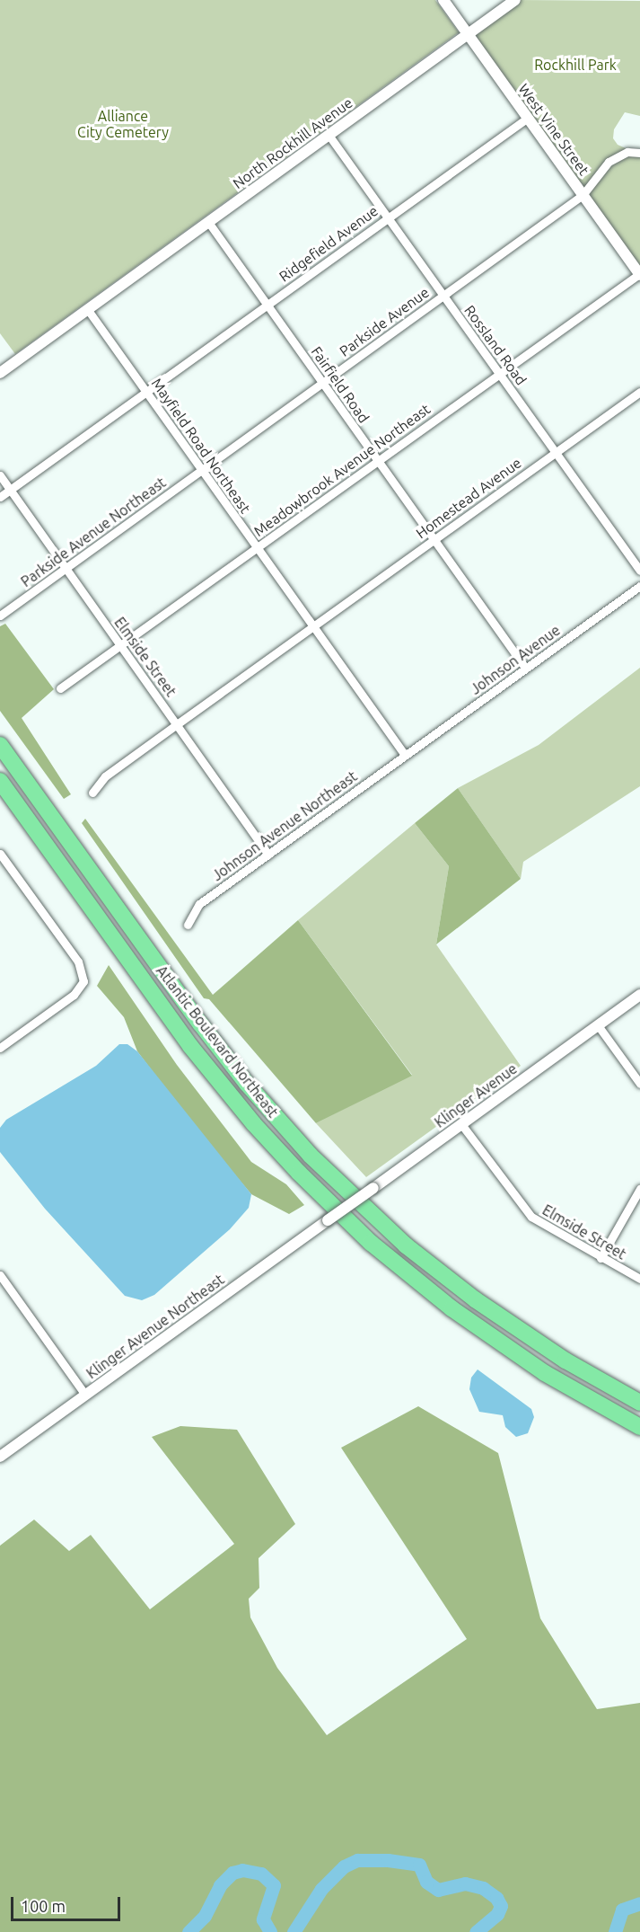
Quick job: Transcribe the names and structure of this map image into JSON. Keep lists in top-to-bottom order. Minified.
{"streets":{"highway":["Atlantic Boulevard Northeast"],"street":["West Vine Street","North Rockhill Avenue","Ridgefield Avenue","Parkside Avenue","Rossland Road","Fairfield Road","Mayfield Road Northeast","Meadowbrook Avenue Northeast","Homestead Avenue","Parkside Avenue Northeast","Elmside Street","Johnson Avenue","Johnson Avenue Northeast","Klinger Avenue","Klinger Avenue Northeast"]},"crossings":[["West Vine Street","North Rockhill Avenue"],["West Vine Street","Ridgefield Avenue"],["West Vine Street","Parkside Avenue"],["West Vine Street","Meadowbrook Avenue Northeast"],["North Rockhill Avenue","Rossland Road"],["North Rockhill Avenue","Fairfield Road"],["North Rockhill Avenue","Mayfield Road Northeast"],["Ridgefield Avenue","Rossland Road"],["Ridgefield Avenue","Fairfield Road"],["Ridgefield Avenue","Mayfield Road Northeast"],["Ridgefield Avenue","Elmside Street"],["Parkside Avenue","Rossland Road"],["Parkside Avenue","Fairfield Road"],["Parkside Avenue","Mayfield Road Northeast"],["Parkside Avenue","Parkside Avenue Northeast"],["Rossland Road","Meadowbrook Avenue Northeast"],["Rossland Road","Homestead Avenue"],["Fairfield Road","Meadowbrook Avenue Northeast"],["Fairfield Road","Homestead Avenue"],["Fairfield Road","Johnson Avenue"],["Mayfield Road Northeast","Meadowbrook Avenue Northeast"],["Mayfield Road Northeast","Homestead Avenue"],["Mayfield Road Northeast","Parkside Avenue Northeast"],["Mayfield Road Northeast","Johnson Avenue"],["Mayfield Road Northeast","Johnson Avenue Northeast"],["Meadowbrook Avenue Northeast","Elmside Street"],["Homestead Avenue","Elmside Street"],["Parkside Avenue Northeast","Elmside Street"],["Elmside Street","Johnson Avenue Northeast"],["Elmside Street","Klinger Avenue"],["Johnson Avenue","Johnson Avenue Northeast"],["Klinger Avenue","Klinger Avenue Northeast"]],"parks":["Rockhill Park","Alliance City Cemetery"],"scale_bar":"100 m"}
